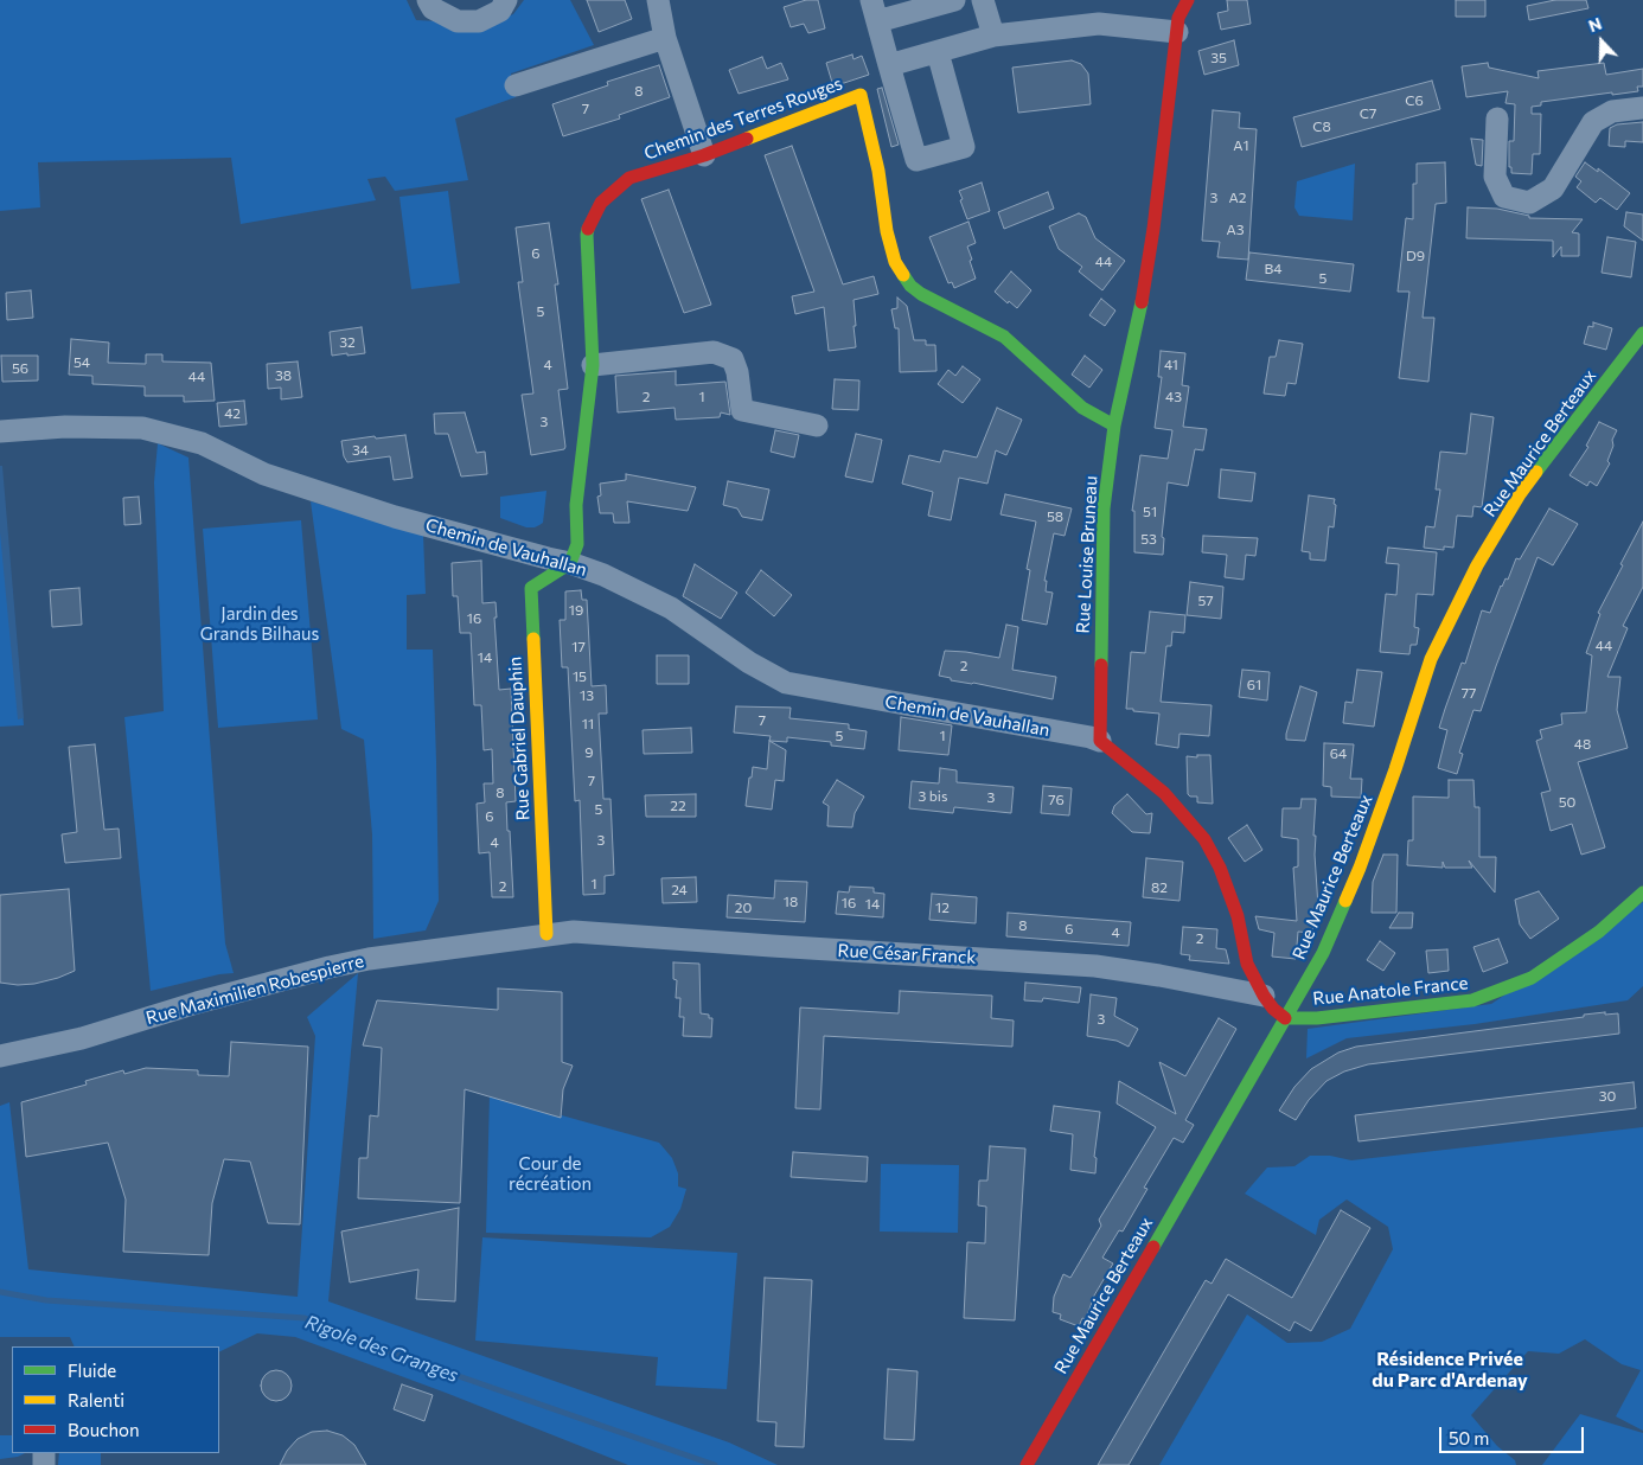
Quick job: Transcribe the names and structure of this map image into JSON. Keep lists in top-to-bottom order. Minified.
{"streets":{"street":["Chemin des Terres Rouges","Rue Maurice Berteaux","Chemin de Vauhallan","Rue Louise Bruneau","Rue Gabriel Dauphin","Rue César Franck","Rue Maximilien Robespierre","Rue Anatole France"]},"crossings":[["Chemin des Terres Rouges","Chemin de Vauhallan"],["Chemin des Terres Rouges","Rue Louise Bruneau"],["Chemin des Terres Rouges","Rue Gabriel Dauphin"],["Rue Maurice Berteaux","Rue Anatole France"],["Chemin de Vauhallan","Rue Louise Bruneau"],["Chemin de Vauhallan","Rue Gabriel Dauphin"],["Rue Gabriel Dauphin","Rue César Franck"],["Rue Gabriel Dauphin","Rue Maximilien Robespierre"],["Rue César Franck","Rue Maximilien Robespierre"]],"districts":["Résidence Privée du Parc d'Ardenay"],"water":["Rigole des Granges"],"parks":["Jardin des Grands Bilhaus","Cour de récréation"],"house_numbers":["35","8","C6","7","C7","C8","A1","3","A2","A3","6","D9","44","B4","5","5","32","54","4","41","56","38","44","2","1","43","42","3","34","51","58","53","57","19","16","44","17","14","2","15","61","77","13","7","11","5","1","48","9","64","7","8","3 bis","3","76","50","22","5","6","3","4","1","2","82","24","18","16","14","20","12","8","6","4","2","3","30"],"legend":["Fluide","Ralenti","Bouchon"],"scale_bar":"50 m","north":"top"}
